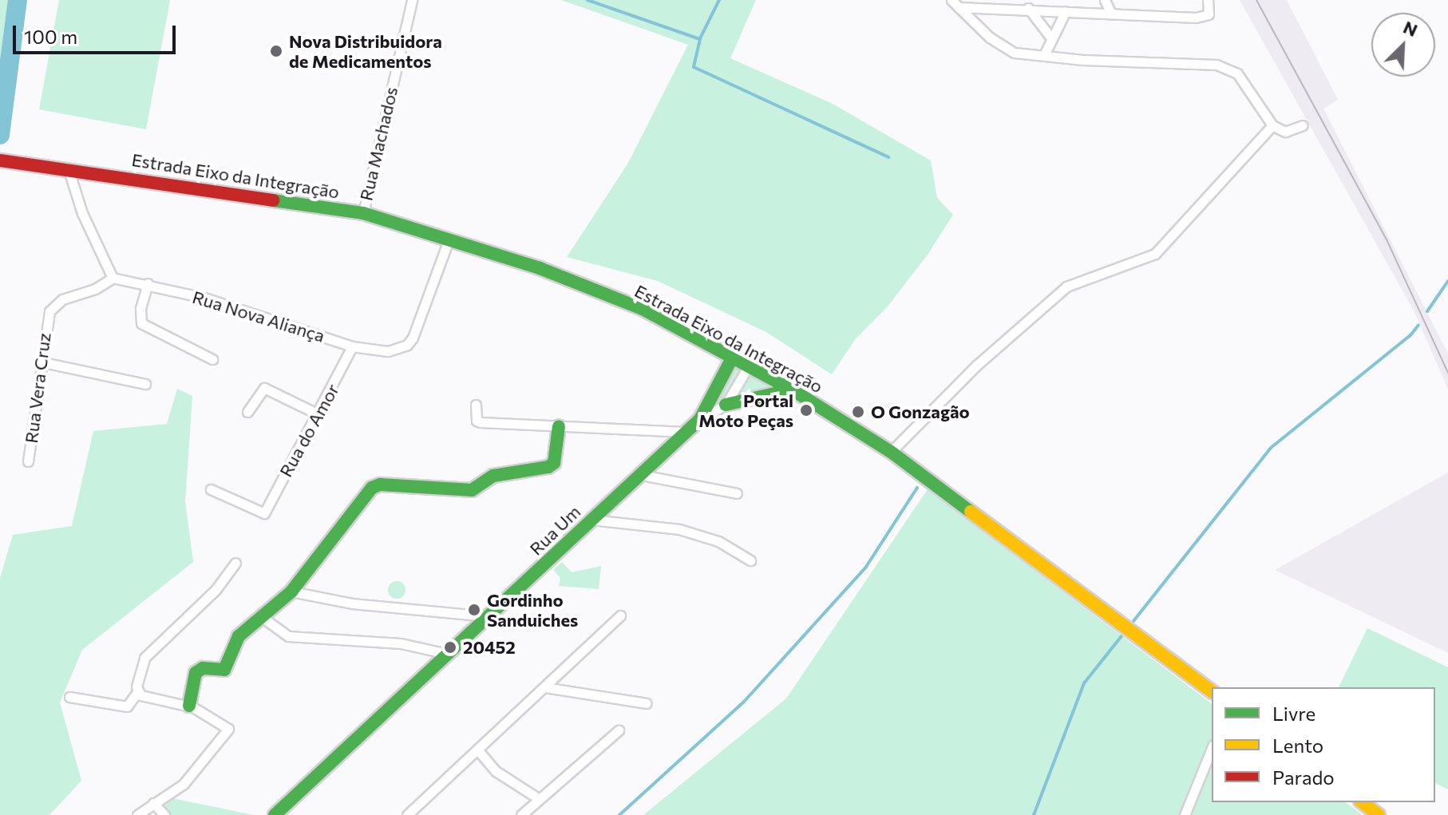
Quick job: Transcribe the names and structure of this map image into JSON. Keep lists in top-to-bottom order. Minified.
{"streets":{"main road":["Estrada Eixo da Integração","Rua Um"],"street":["Rua Machados","Rua Nova Aliança","Rua Vera Cruz","Rua do Amor"]},"crossings":[["Rua Machados","Estrada Eixo da Integração"],["Estrada Eixo da Integração","Rua Nova Aliança"],["Estrada Eixo da Integração","Rua Um"],["Rua Nova Aliança","Rua Vera Cruz"],["Rua Nova Aliança","Rua do Amor"]],"places":["Nova Distribuidora de Medicamentos","Portal Moto Peças","O Gonzagão","Gordinho Sanduiches","20452"],"legend":["Livre","Lento","Parado"],"scale_bar":"100 m","north":"top right"}
